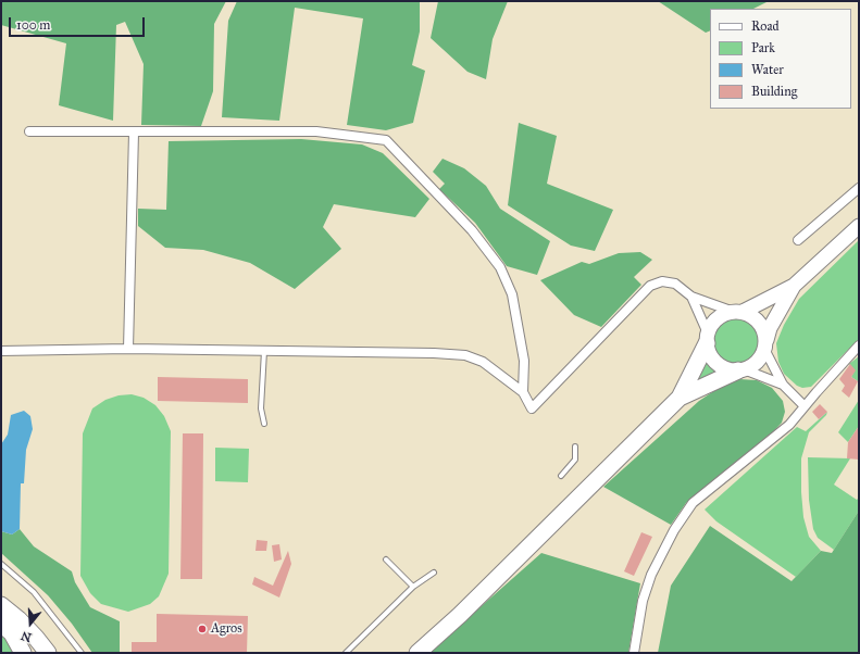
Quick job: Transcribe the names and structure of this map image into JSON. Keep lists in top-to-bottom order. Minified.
{"places":["Agros"],"legend":["Road","Park","Water","Building"],"scale_bar":"100 m","north":"bottom"}
